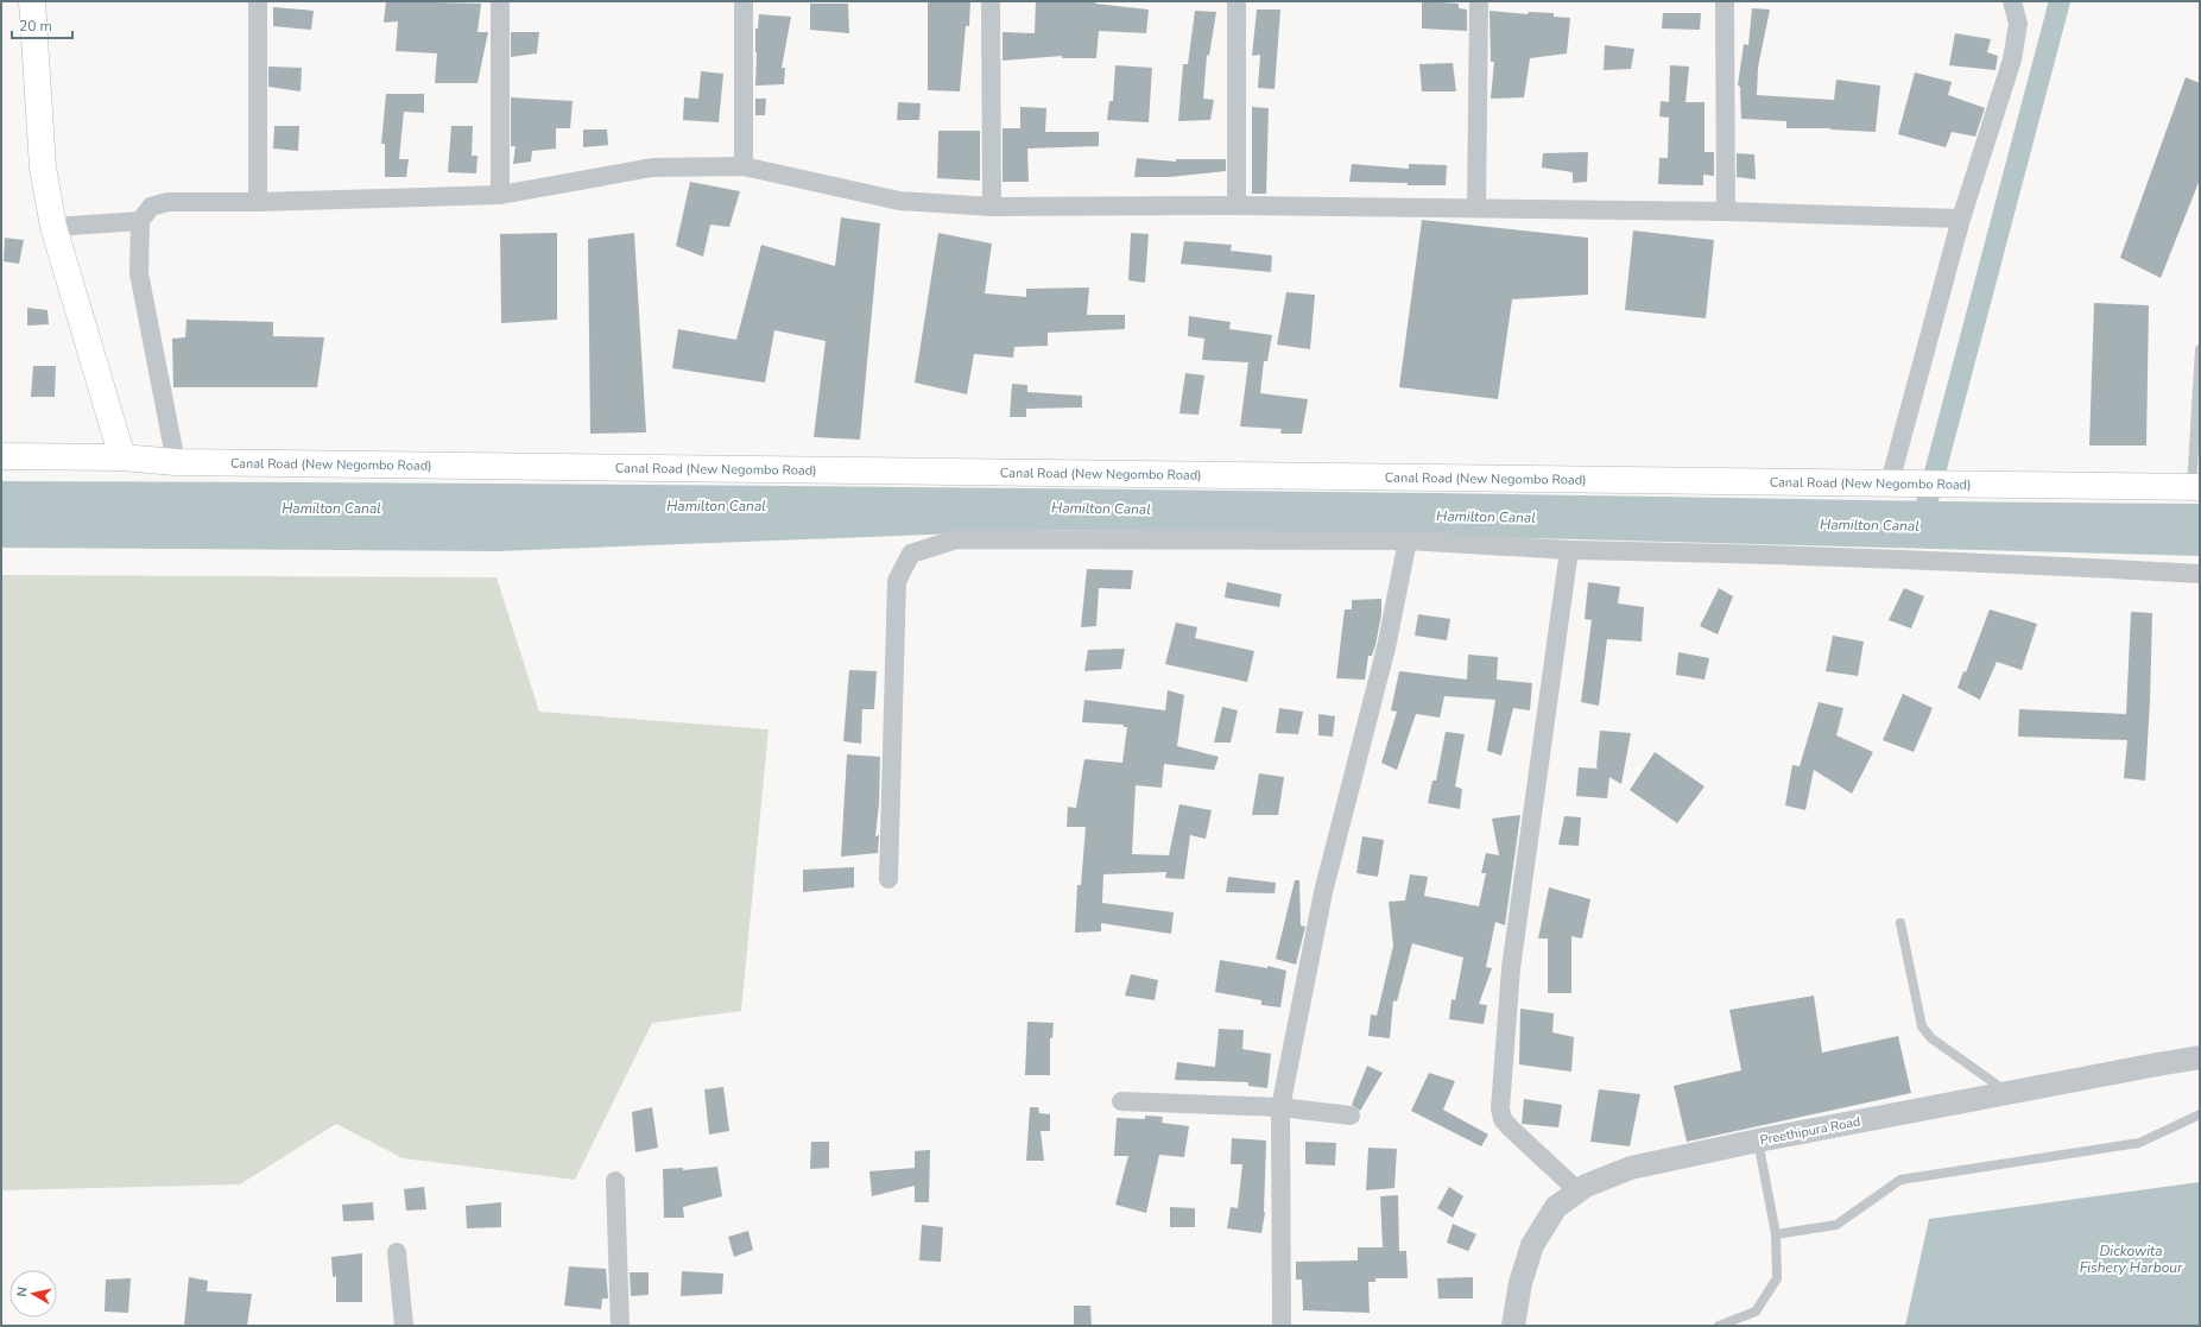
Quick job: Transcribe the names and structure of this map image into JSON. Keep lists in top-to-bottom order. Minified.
{"streets":{"main road":["Canal Road (New Negombo Road)"],"street":["Preethipura Road"]},"water":["Hamilton Canal","Dickowita Fishery Harbour"],"scale_bar":"20 m","north":"left"}
